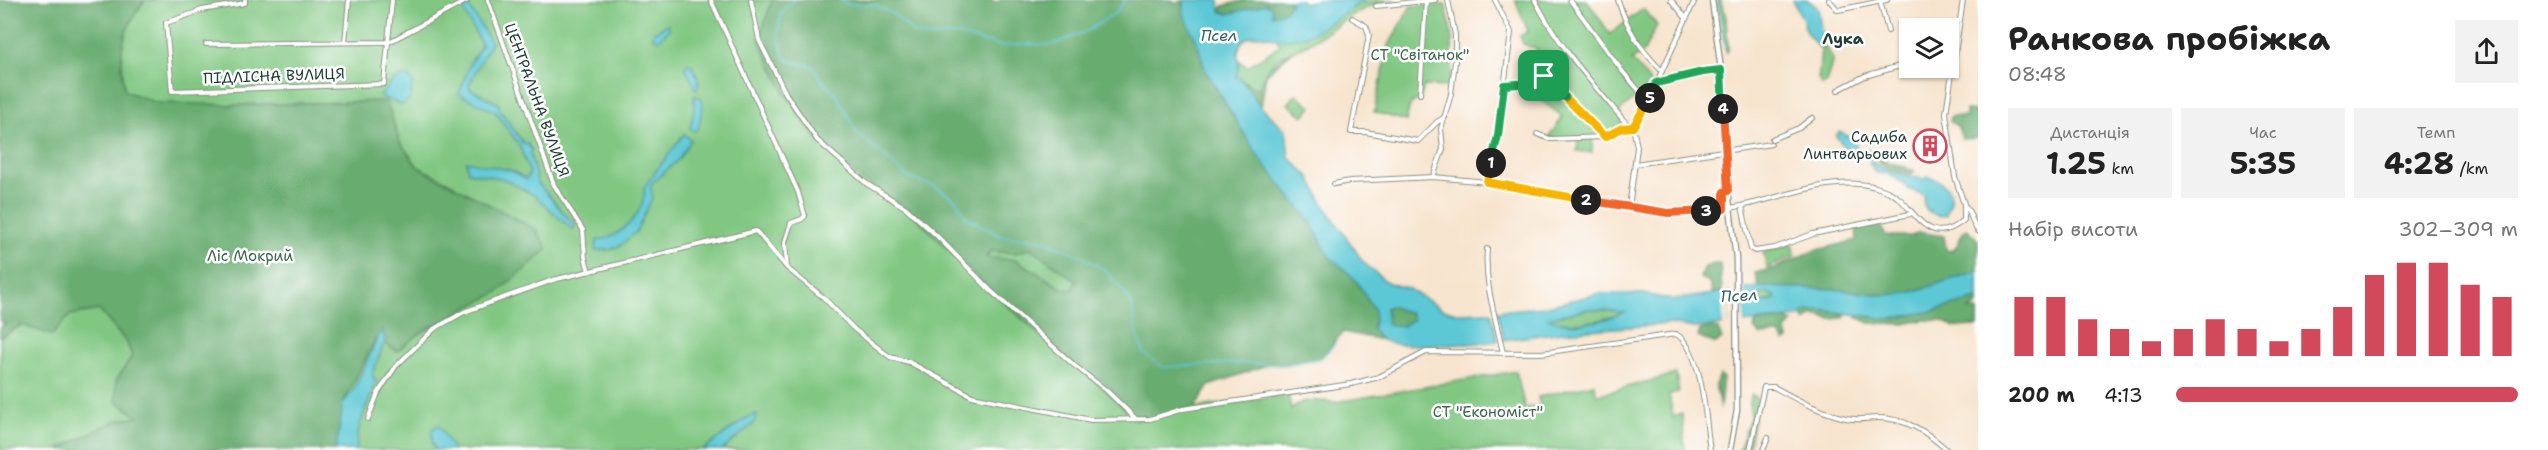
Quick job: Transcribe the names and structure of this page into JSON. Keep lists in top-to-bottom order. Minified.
{"streets":{"street":["ПІДЛІСНА ВУЛИЦЯ","ЦЕНТРАЛЬНА ВУЛИЦЯ"]},"districts":["Лука"],"water":["Псел"],"parks":["СТ \"Світанок\"","Ліс Мокрий","СТ \"Економіст\""],"places":{"building":["Садиба Линтварьових"]},"page":{"heading":["Ранкова пробіжка","08:48"],"pins":["5","4","1","2","3"],"stats":[["Дистанція","1.25 km"],["Час","5:35"],["Темп","4:28 /km"]],"chart":["Набір висоти","302–309 m"],"list":[{"name":"200 m","note":"4:13"}]}}
